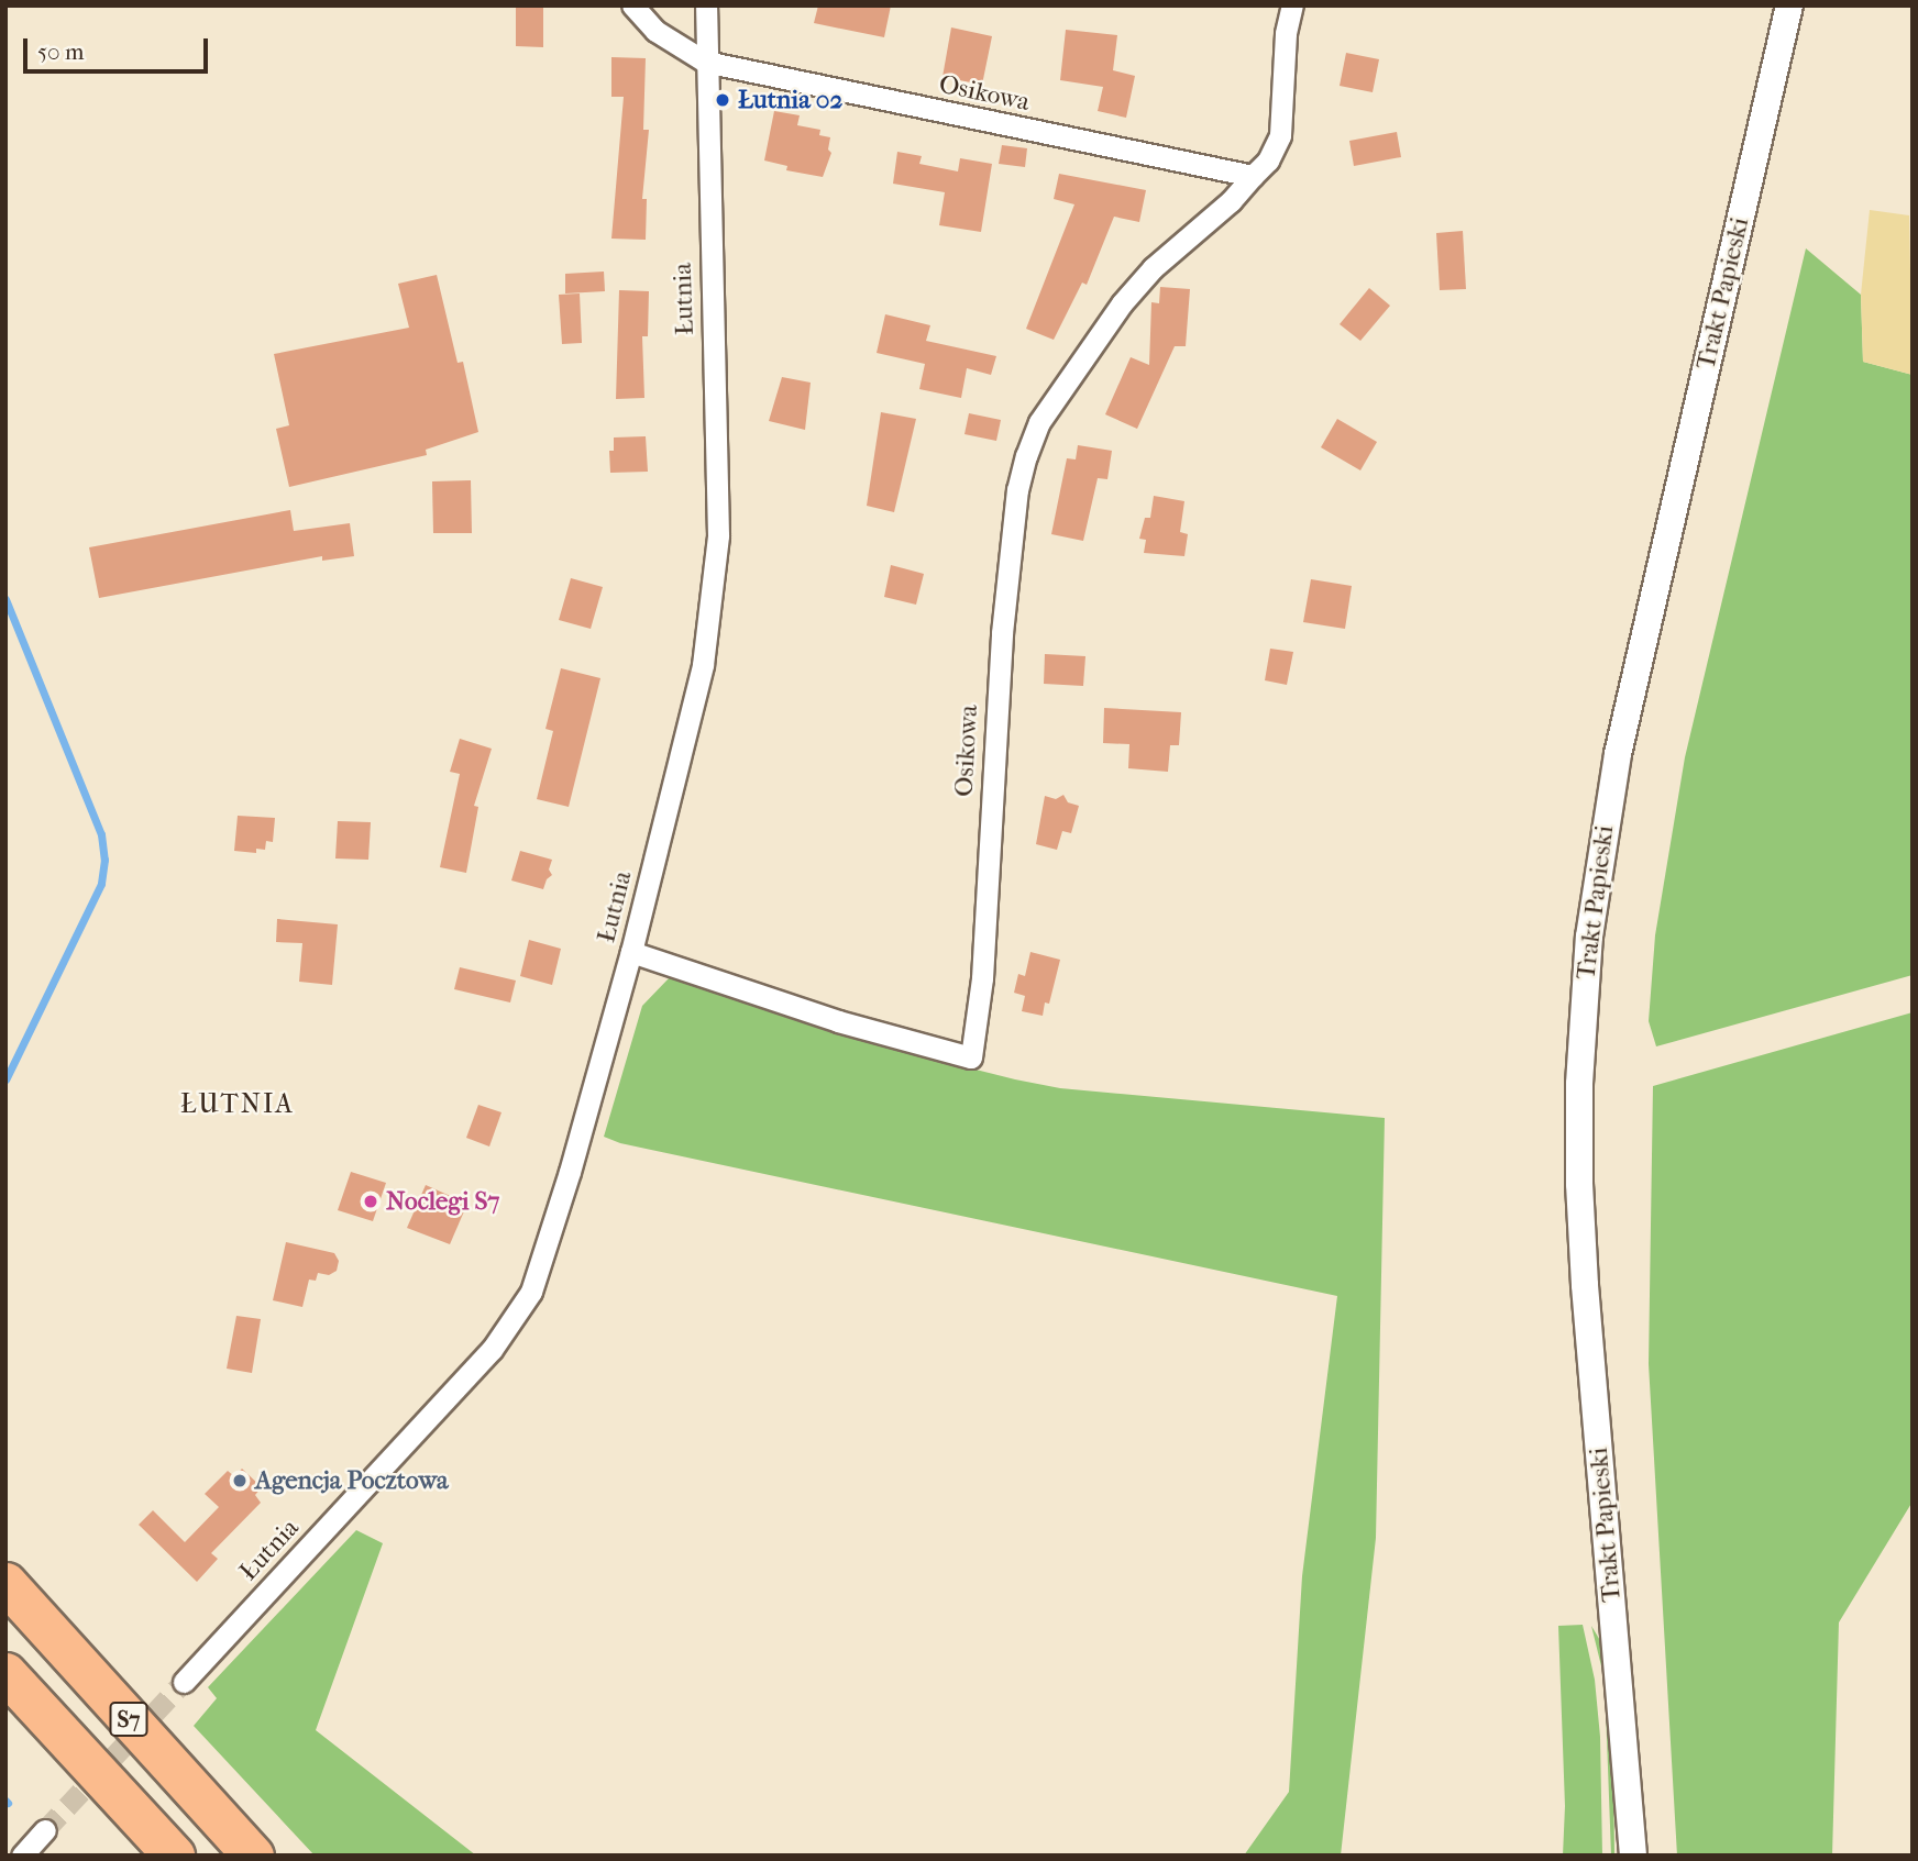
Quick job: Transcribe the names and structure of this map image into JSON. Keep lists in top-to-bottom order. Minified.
{"streets":{"highway":["S7"],"street":["Osikowa","Trakt Papieski","Łutnia"]},"crossings":[["Osikowa","Łutnia"]],"districts":["ŁUTNIA"],"places":["Łutnia 02","Noclegi S7","Agencja Pocztowa"],"scale_bar":"50 m"}
